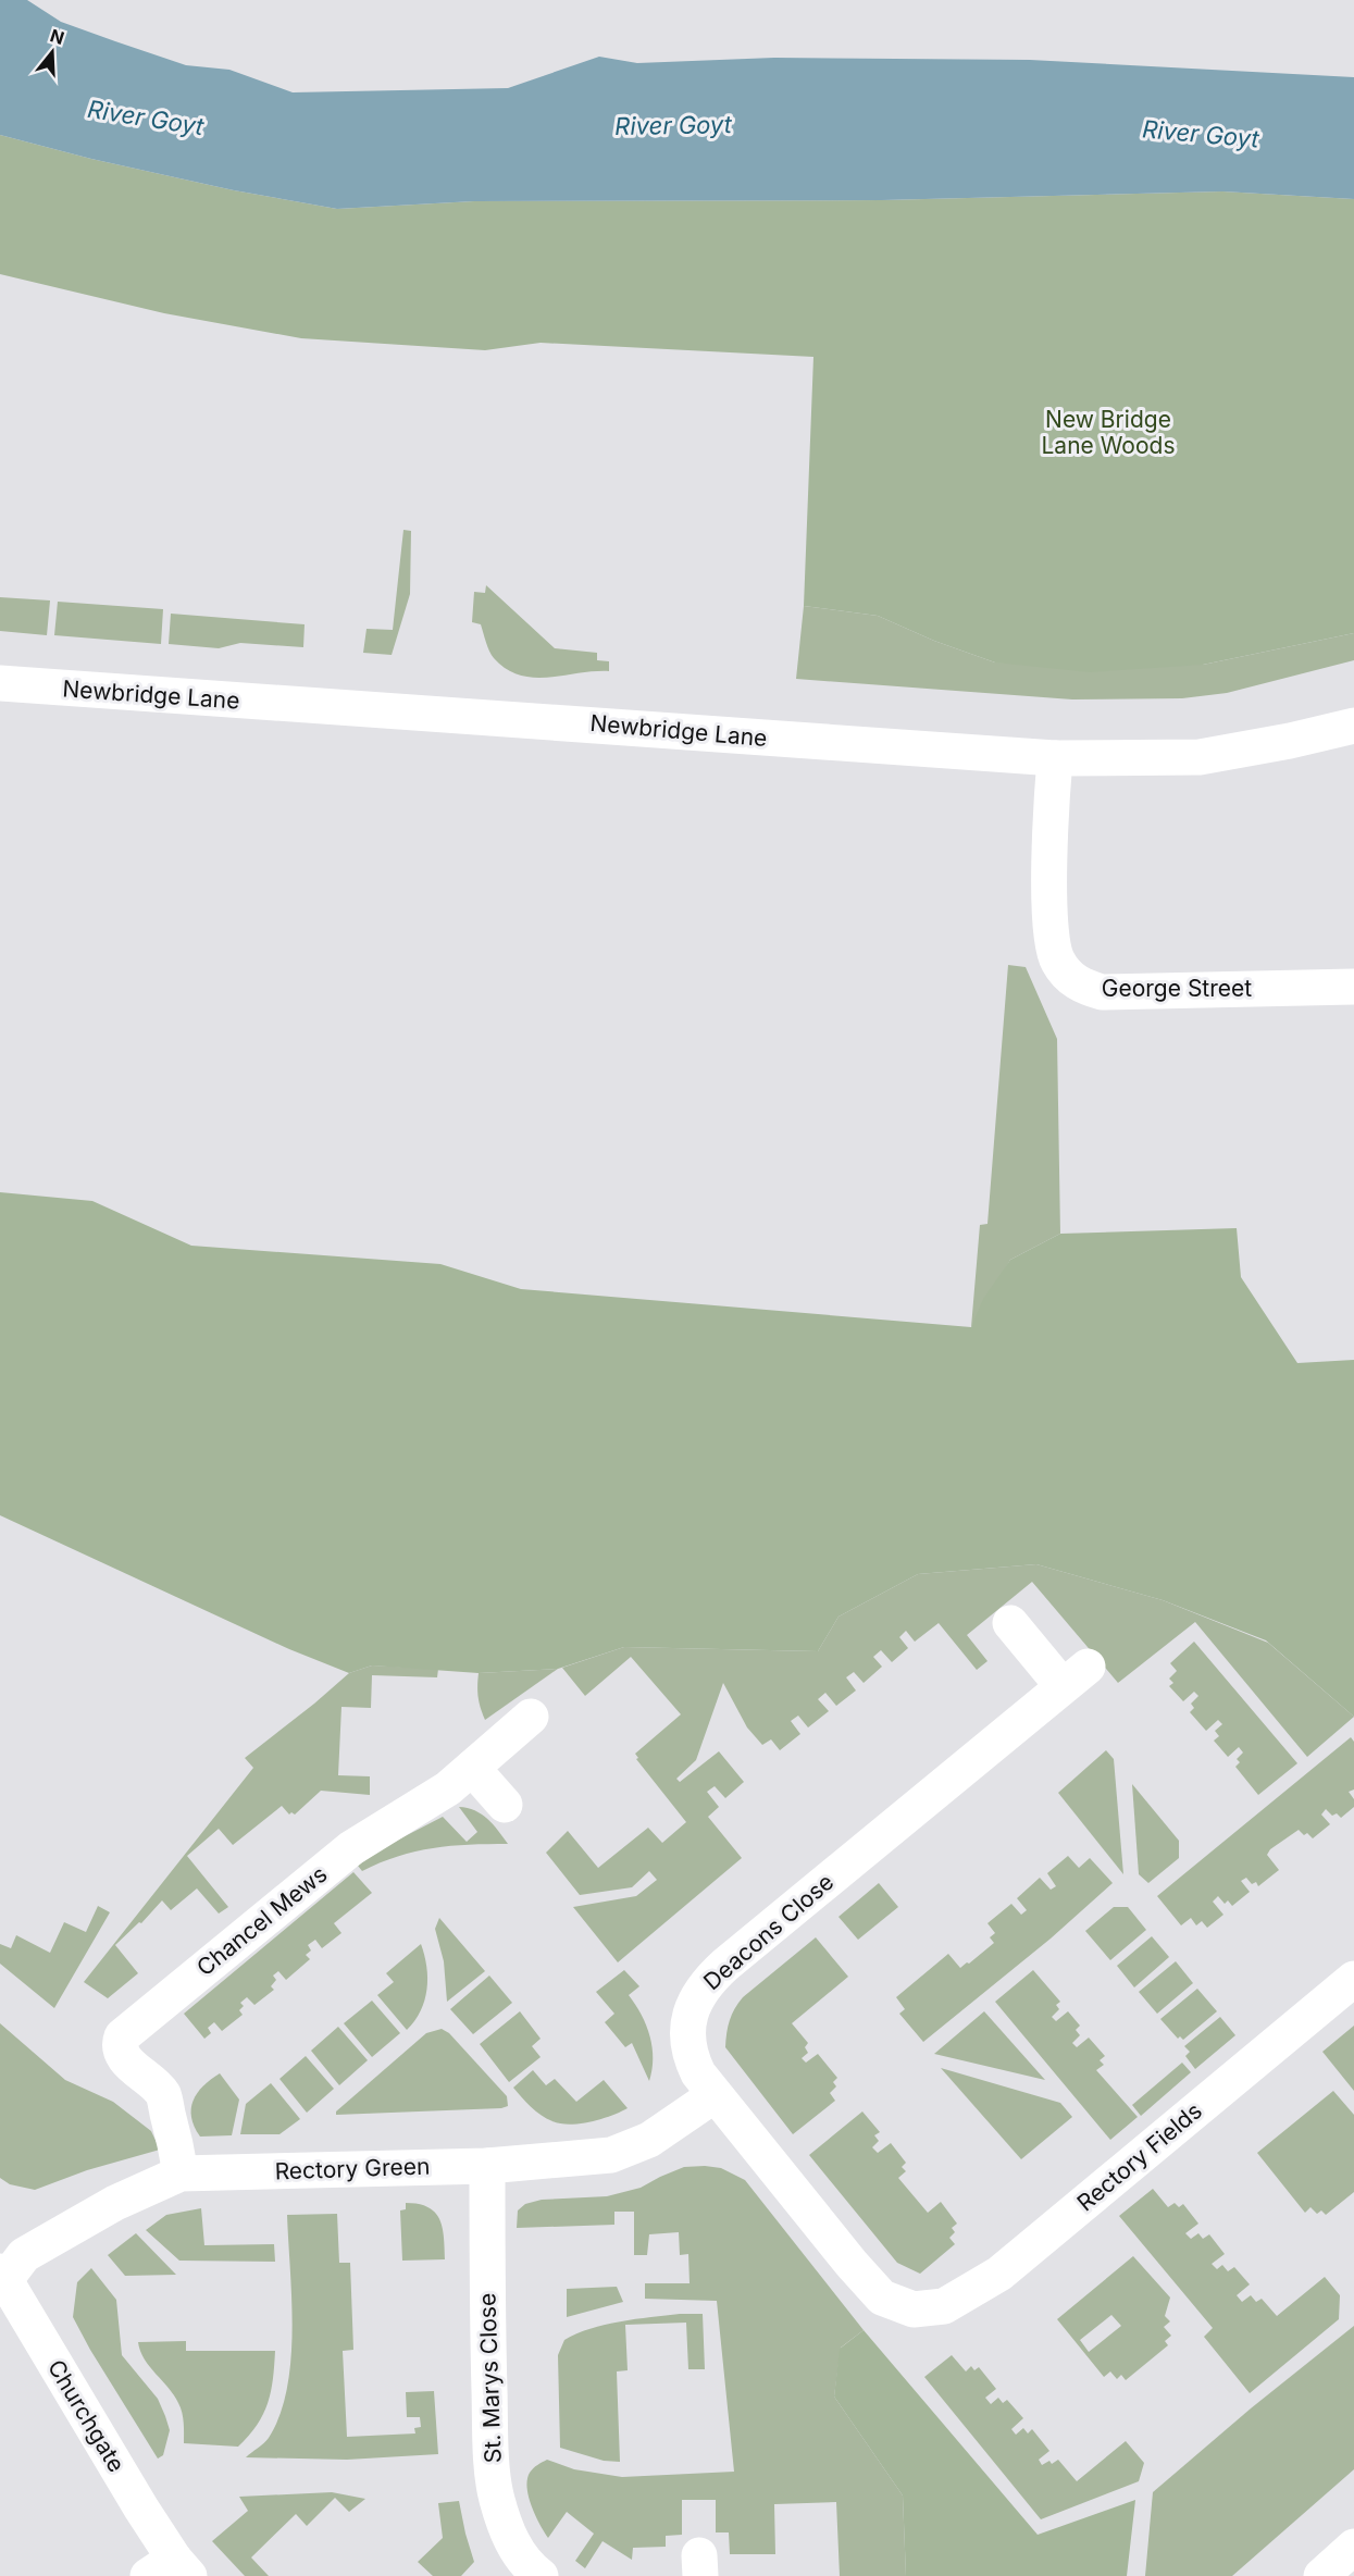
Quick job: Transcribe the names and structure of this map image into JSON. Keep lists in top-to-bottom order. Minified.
{"streets":{"street":["Newbridge Lane","George Street","Chancel Mews","Deacons Close","Rectory Fields","Rectory Green","St. Marys Close","Churchgate"]},"crossings":[["Newbridge Lane","George Street"],["Chancel Mews","Rectory Green"],["Deacons Close","Rectory Fields"],["Deacons Close","Rectory Green"],["Rectory Green","St. Marys Close"],["Rectory Green","Churchgate"]],"water":["River Goyt"],"parks":["New Bridge Lane Woods"],"north":"top"}
